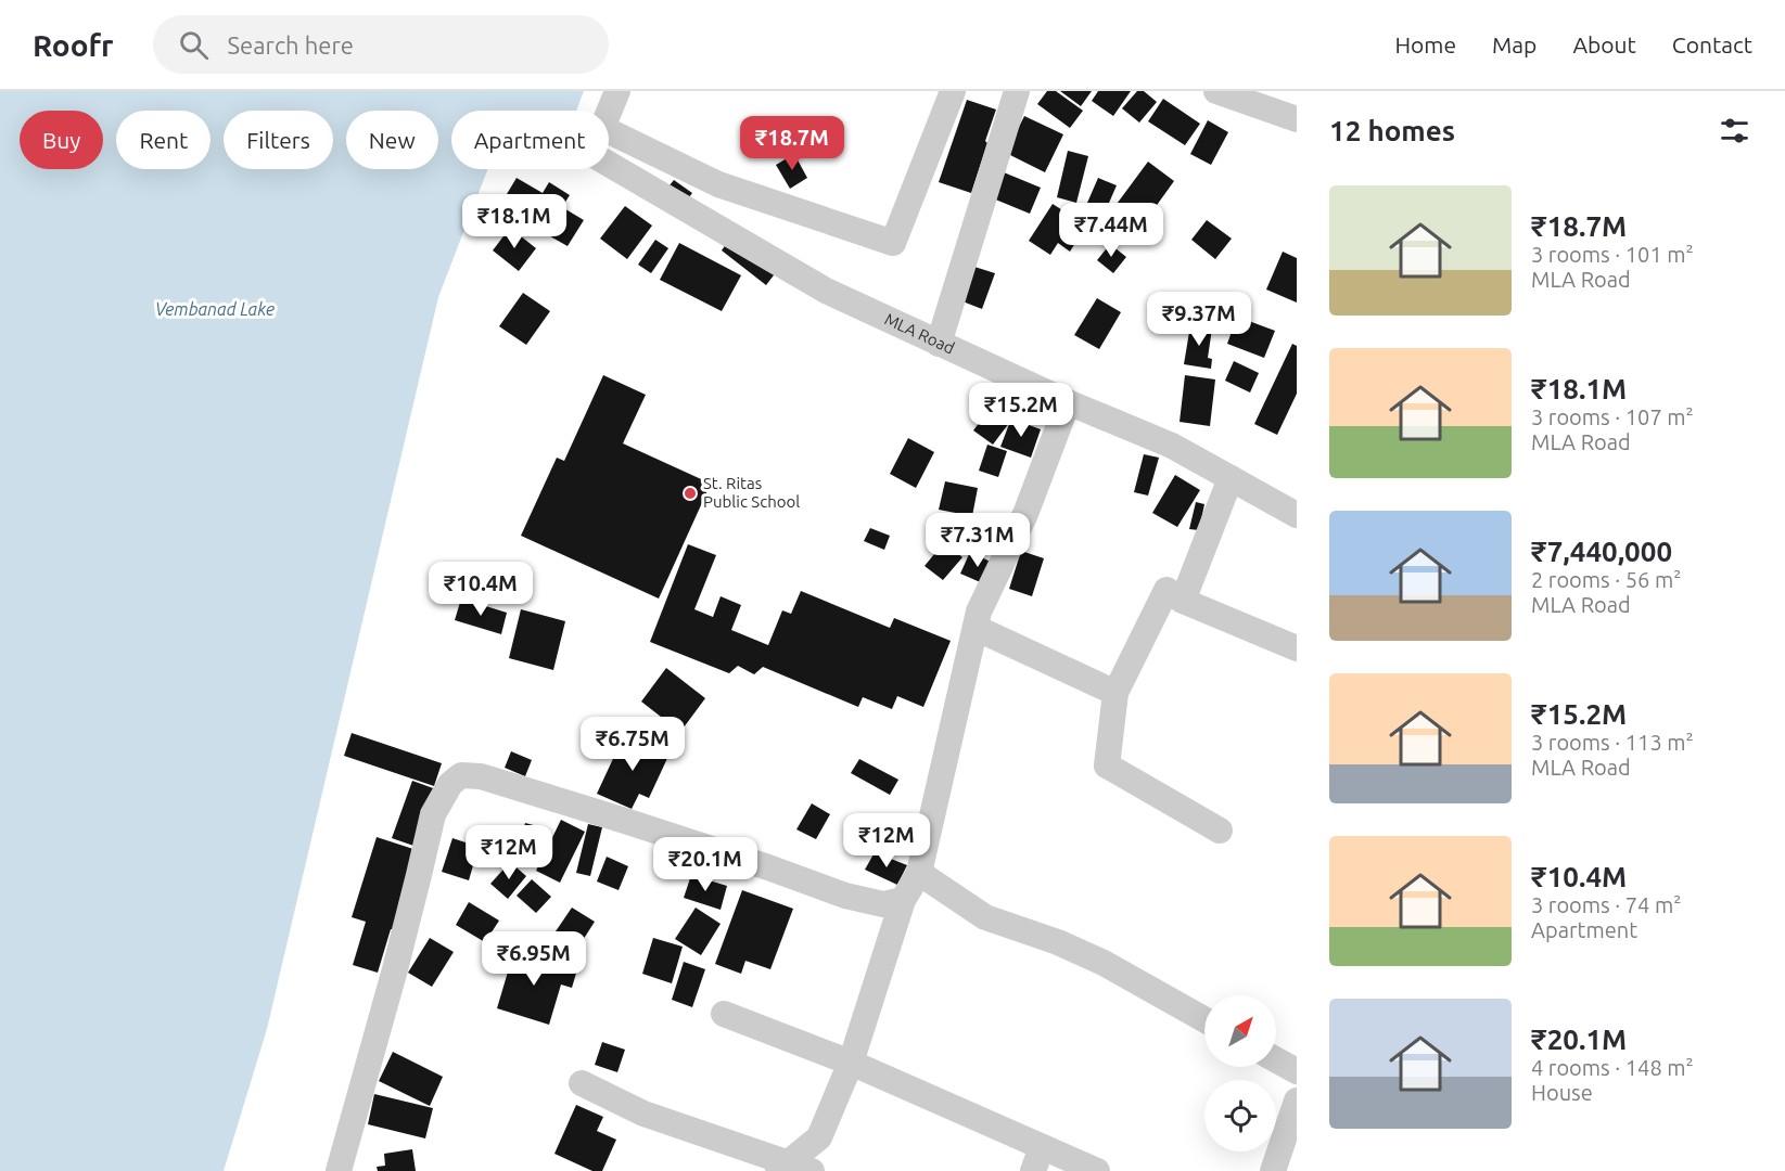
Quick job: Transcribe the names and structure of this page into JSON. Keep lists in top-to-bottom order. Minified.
{"streets":{"street":["MLA Road"]},"water":["Vembanad Lake"],"places":["St. Ritas Public School"],"north":"top right","page":{"header":"Roofr","search":"Search here","nav":["Home","Map","About","Contact"],"heading":"12 homes","chip":["Buy","Rent","Filters","New","Apartment"],"price":["₹18.7M","₹18.1M","₹7.44M","₹9.37M","₹15.2M","₹7.31M","₹10.4M","₹6.75M","₹12M","₹12M","₹20.1M","₹6.95M"],"list":[{"name":"₹18.7M","note":"3 rooms · 101 m² · MLA Road"},{"name":"₹18.1M","note":"3 rooms · 107 m² · MLA Road"},{"name":"₹7,440,000","note":"2 rooms · 56 m² · MLA Road"},{"name":"₹15.2M","note":"3 rooms · 113 m² · MLA Road"},{"name":"₹10.4M","note":"3 rooms · 74 m² · Apartment"},{"name":"₹20.1M","note":"4 rooms · 148 m² · House"}]}}
